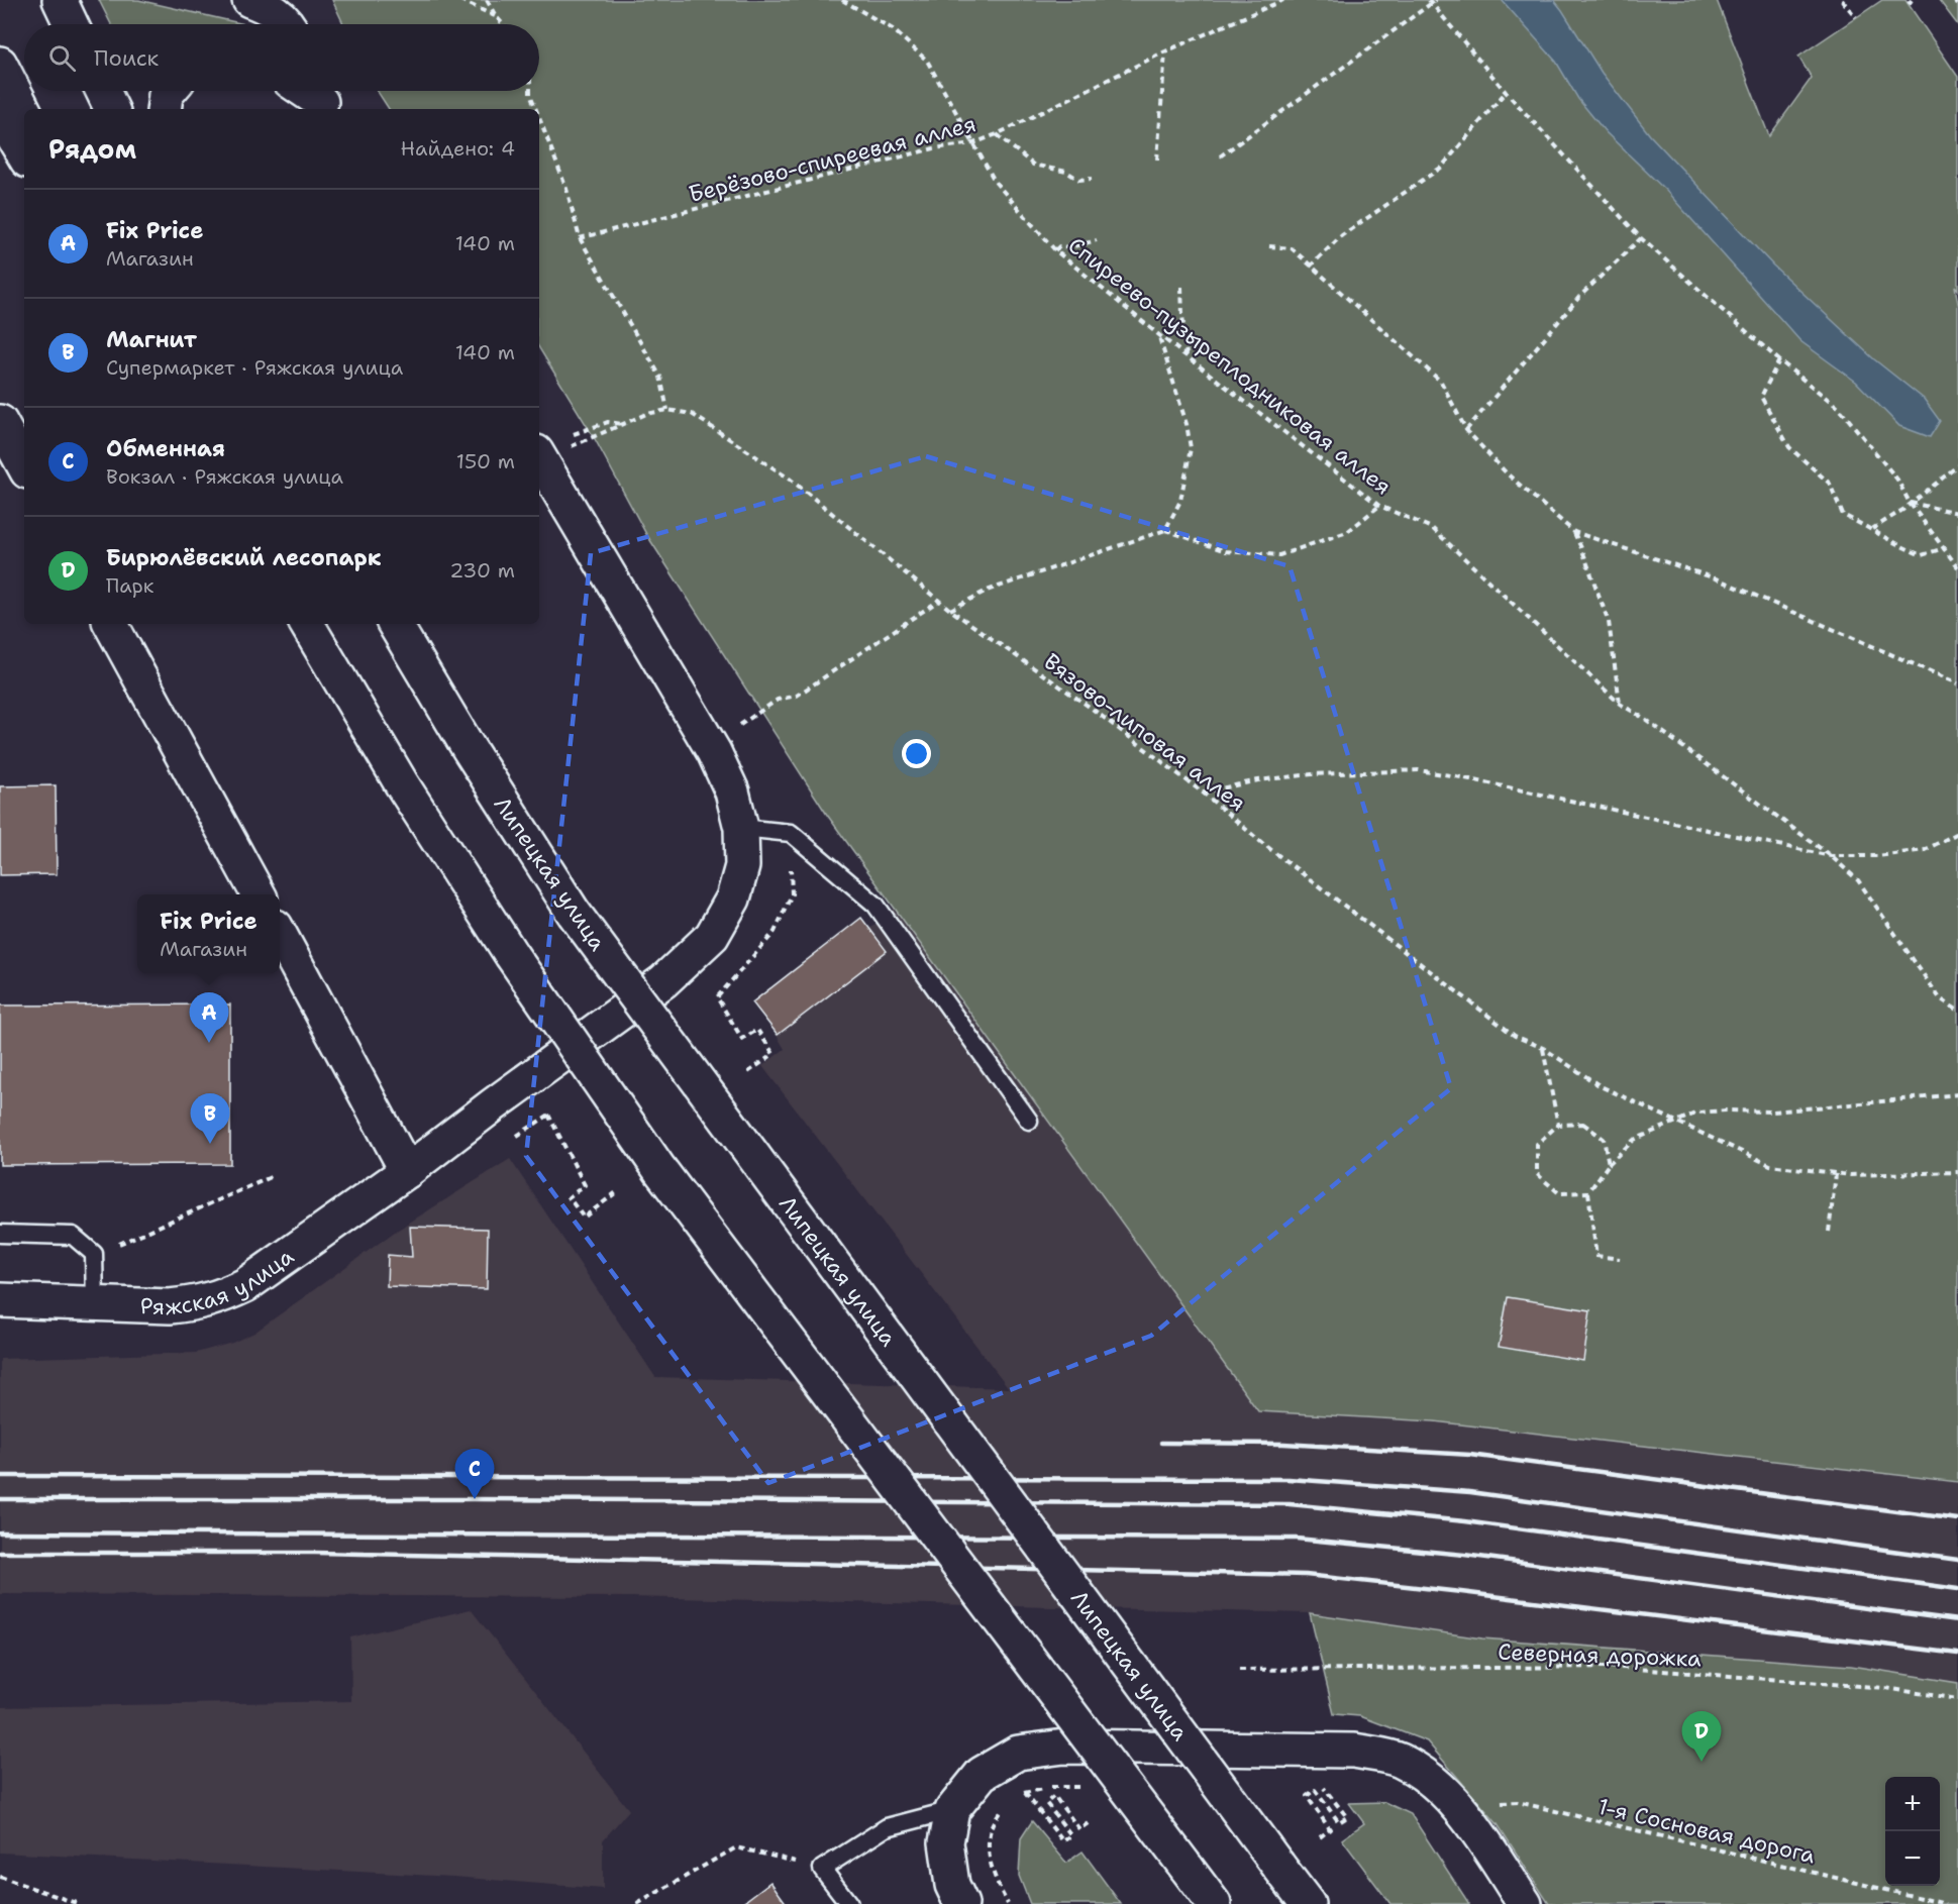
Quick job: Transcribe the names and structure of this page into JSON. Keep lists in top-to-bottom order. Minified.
{"streets":{"main road":["Липецкая улица","Ряжская улица"],"path":["Берёзово-спиреевая аллея","Спиреево-пузыреплодниковая аллея","Вязово-липовая аллея","Северная дорожка","1-я Сосновая дорога"]},"crossings":[["Берёзово-спиреевая аллея","Спиреево-пузыреплодниковая аллея"]],"page":{"search":"Поиск","heading":["Рядом","Найдено: 4"],"list":[{"mark":"A","name":"Fix Price","note":"Магазин","value":"140 m"},{"mark":"B","name":"Магнит","note":"Супермаркет · Ряжская улица","value":"140 m"},{"mark":"C","name":"Обменная","note":"Вокзал · Ряжская улица","value":"150 m"},{"mark":"D","name":"Бирюлёвский лесопарк","note":"Парк","value":"230 m"}],"popup":["Fix Price","Магазин"],"pins":["A","B","C","D"],"map_buttons":["+","−"]}}
